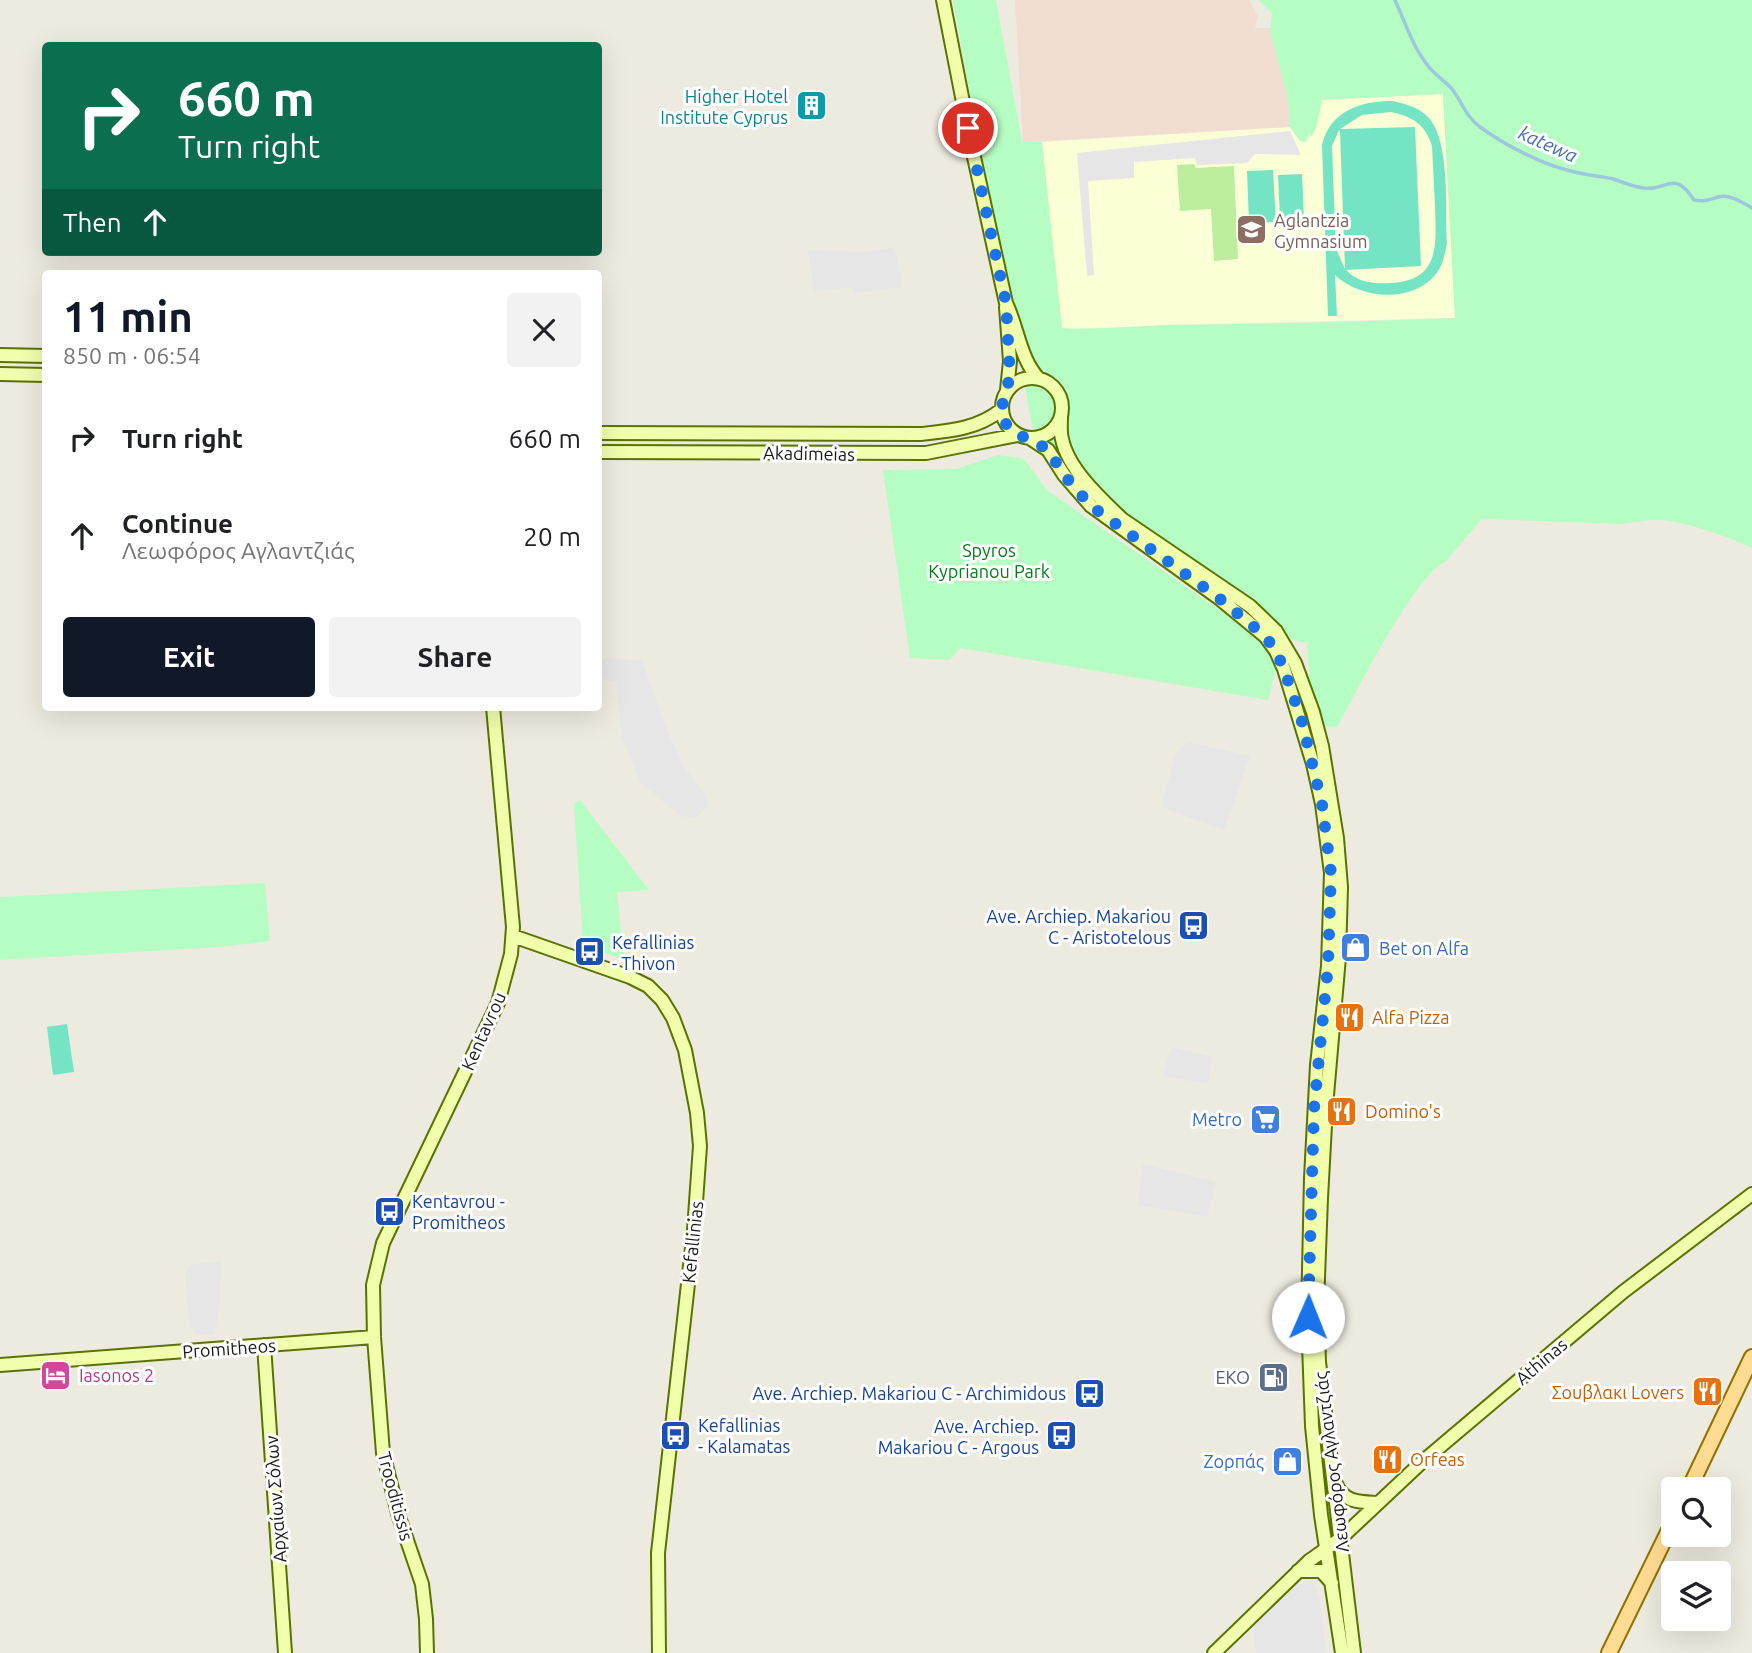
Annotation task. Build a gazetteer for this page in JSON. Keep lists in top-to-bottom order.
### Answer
{
  "streets": {
    "main road": [
      "Akadimeias",
      "Kentavrou",
      "Kefallinias",
      "Promitheos",
      "Athinas",
      "Λεωφόρος Αγλαντζιάς",
      "Trooditissis",
      "Αρχαίων Σόλων"
    ]
  },
  "crossings": [
    ["Akadimeias", "Λεωφόρος Αγλαντζιάς"],
    ["Kentavrou", "Kefallinias"],
    ["Kentavrou", "Promitheos"],
    ["Kentavrou", "Trooditissis"],
    ["Promitheos", "Trooditissis"],
    ["Promitheos", "Αρχαίων Σόλων"],
    ["Athinas", "Λεωφόρος Αγλαντζιάς"]
  ],
  "water": ["katewa"],
  "parks": ["Spyros Kyprianou Park"],
  "places": {
    "building": ["Higher Hotel Institute Cyprus"],
    "school or university": ["Aglantzia Gymnasium"],
    "bus stop": [
      "Ave. Archiep. Makariou C - Aristotelous",
      "Kefallinias - Thivon",
      "Kentavrou - Promitheos",
      "Ave. Archiep. Makariou C - Archimidous",
      "Kefallinias - Kalamatas",
      "Ave. Archiep. Makariou C - Argous"
    ],
    "shop": ["Bet on Alfa", "Ζορπάς"],
    "restaurant": [
      "Alfa Pizza",
      "Domino's",
      "Σουβλακι Lovers",
      "Orfeas"
    ],
    "supermarket": ["Metro"],
    "hotel": ["Iasonos 2"],
    "fuel station": ["EKO"]
  },
  "page": {
    "turn": ["660 m", "Turn right"],
    "then": "Then",
    "heading": ["11 min", "850 m · 06:54"],
    "list": [
      {
        "name": "Turn right",
        "value": "660 m"
      },
      {
        "name": "Continue",
        "note": "Λεωφόρος Αγλαντζιάς",
        "value": "20 m"
      }
    ],
    "buttons": ["Exit", "Share"]
  }
}
